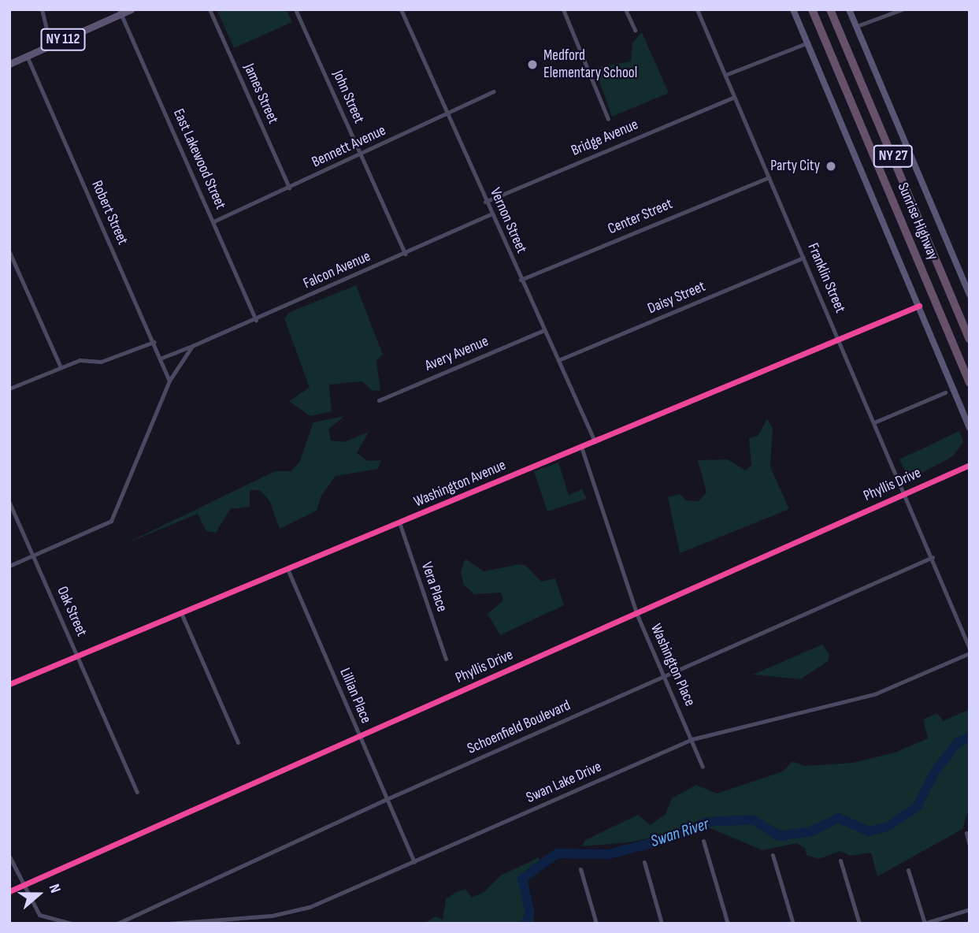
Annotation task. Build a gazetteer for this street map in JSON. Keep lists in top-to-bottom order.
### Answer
{
  "streets": {
    "highway": ["NY 27", "Sunrise Highway"],
    "main road": ["NY 112"],
    "street": [
      "James Street",
      "John Street",
      "Bridge Avenue",
      "Bennett Avenue",
      "East Lakewood Street",
      "Robert Street",
      "Center Street",
      "Vernon Street",
      "Falcon Avenue",
      "Franklin Street",
      "Daisy Street",
      "Avery Avenue",
      "Washington Avenue",
      "Phyllis Drive",
      "Vera Place",
      "Oak Street",
      "Washington Place",
      "Lillian Place",
      "Schoenfield Boulevard",
      "Swan Lake Drive"
    ]
  },
  "crossings": [
    ["NY 112", "East Lakewood Street"],
    ["NY 112", "Robert Street"],
    ["James Street", "Bennett Avenue"],
    ["John Street", "Bennett Avenue"],
    ["John Street", "Falcon Avenue"],
    ["Bridge Avenue", "Vernon Street"],
    ["Bridge Avenue", "Franklin Street"],
    ["Bennett Avenue", "East Lakewood Street"],
    ["Bennett Avenue", "Vernon Street"],
    ["East Lakewood Street", "Falcon Avenue"],
    ["Robert Street", "Falcon Avenue"],
    ["Center Street", "Vernon Street"],
    ["Center Street", "Franklin Street"],
    ["Vernon Street", "Falcon Avenue"],
    ["Vernon Street", "Daisy Street"],
    ["Vernon Street", "Avery Avenue"],
    ["Vernon Street", "Washington Avenue"],
    ["Franklin Street", "Daisy Street"],
    ["Franklin Street", "Washington Avenue"],
    ["Franklin Street", "Phyllis Drive"],
    ["Franklin Street", "Schoenfield Boulevard"],
    ["Washington Avenue", "Vera Place"],
    ["Washington Avenue", "Oak Street"],
    ["Washington Avenue", "Washington Place"],
    ["Washington Avenue", "Lillian Place"],
    ["Phyllis Drive", "Washington Place"],
    ["Phyllis Drive", "Lillian Place"],
    ["Washington Place", "Schoenfield Boulevard"],
    ["Washington Place", "Swan Lake Drive"],
    ["Lillian Place", "Schoenfield Boulevard"],
    ["Lillian Place", "Swan Lake Drive"]
  ],
  "water": ["Swan River"],
  "places": ["Medford Elementary School", "Party City"],
  "north": "right"
}
